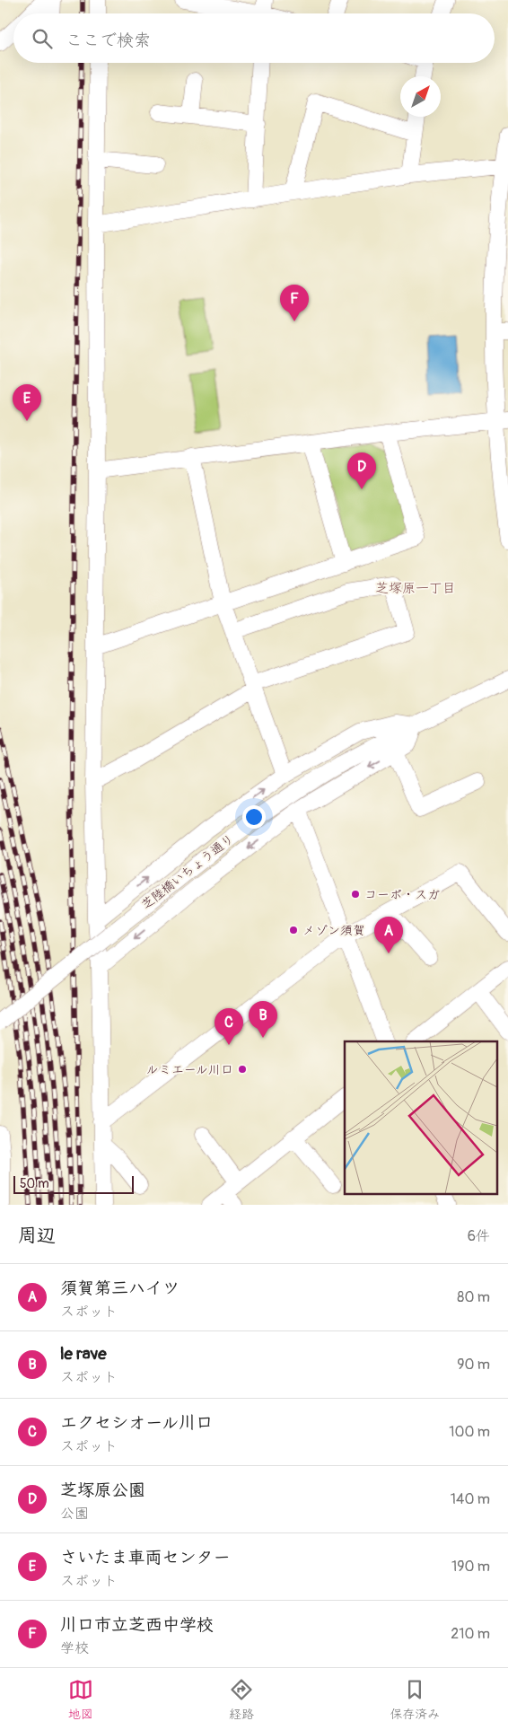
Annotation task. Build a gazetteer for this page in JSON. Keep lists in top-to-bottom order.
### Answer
{
  "streets": {
    "street": ["芝陸橋いちょう通り"]
  },
  "districts": ["芝塚原一丁目"],
  "places": ["コーポ・スガ", "メゾン須賀", "ルミエール川口"],
  "scale_bar": "50 m",
  "north": "top right",
  "page": {
    "search": "ここで検索",
    "pins": [
      "F",
      "E",
      "D",
      "A",
      "B",
      "C"
    ],
    "scale": "50 m",
    "heading": ["周辺", "6件"],
    "list": [
      {
        "mark": "A",
        "name": "須賀第三ハイツ",
        "note": "スポット",
        "value": "80 m"
      },
      {
        "mark": "B",
        "name": "le rave",
        "note": "スポット",
        "value": "90 m"
      },
      {
        "mark": "C",
        "name": "エクセシオール川口",
        "note": "スポット",
        "value": "100 m"
      },
      {
        "mark": "D",
        "name": "芝塚原公園",
        "note": "公園",
        "value": "140 m"
      },
      {
        "mark": "E",
        "name": "さいたま車両センター",
        "note": "スポット",
        "value": "190 m"
      },
      {
        "mark": "F",
        "name": "川口市立芝西中学校",
        "note": "学校",
        "value": "210 m"
      }
    ],
    "nav": ["地図", "経路", "保存済み"]
  }
}
